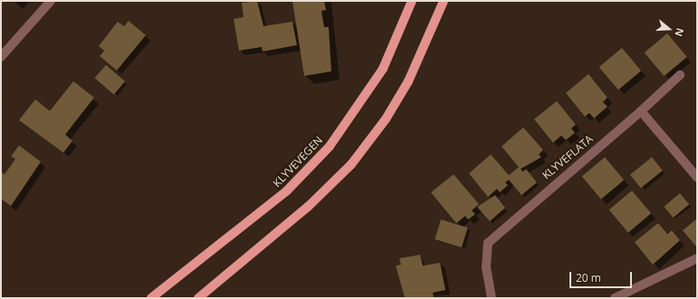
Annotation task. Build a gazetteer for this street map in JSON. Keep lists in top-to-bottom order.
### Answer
{
  "streets": {
    "main road": ["KLYVEVEGEN"],
    "street": ["KLYVEFLATA"]
  },
  "scale_bar": "20 m",
  "north": "right"
}
